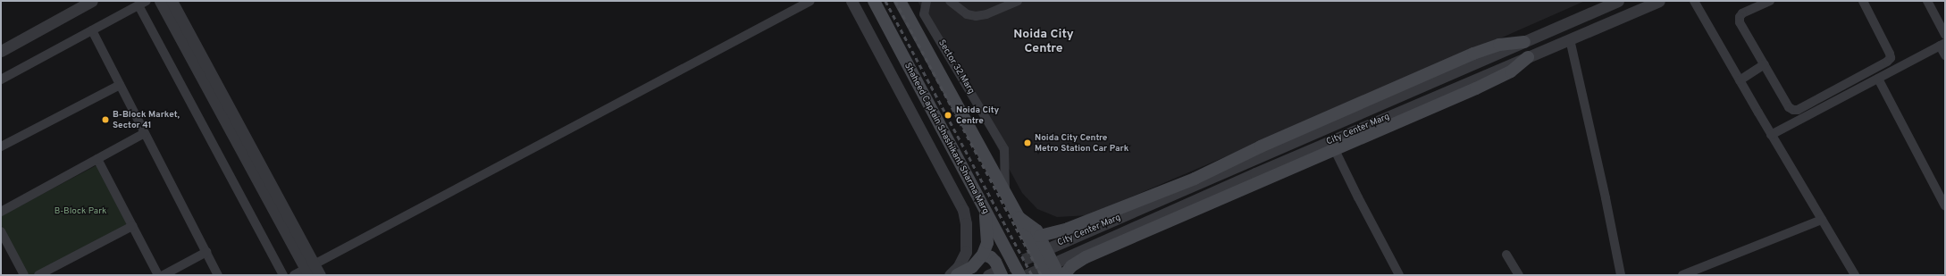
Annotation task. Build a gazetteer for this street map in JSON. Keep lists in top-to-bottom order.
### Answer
{
  "streets": {
    "main road": ["Shaheed Captain Shashikant Sharma Marg"],
    "street": ["Sector 32 Marg", "City Center Marg"]
  },
  "districts": ["Noida City Centre"],
  "parks": ["B-Block Park"],
  "places": ["Noida City Centre", "B-Block Market, Sector 41", "Noida City Centre Metro Station Car Park"]
}
